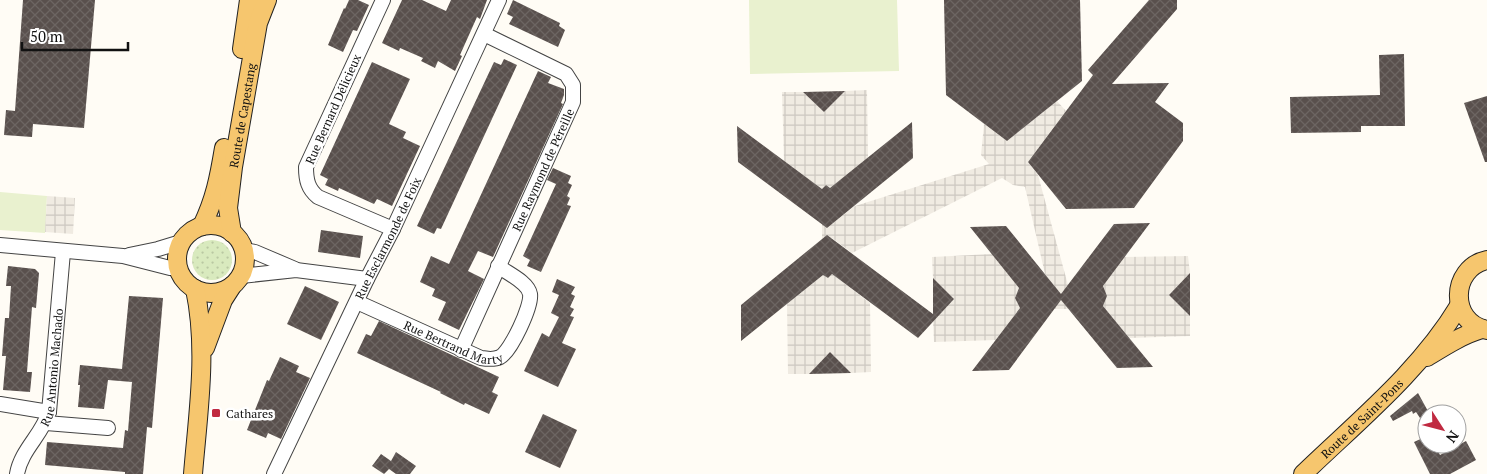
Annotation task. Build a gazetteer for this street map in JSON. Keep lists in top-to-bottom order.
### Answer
{
  "streets": {
    "main road": ["Route de Capestang", "Route de Saint-Pons"],
    "street": [
      "Rue Bernard Délicieux",
      "Rue Raymond de Péreille",
      "Rue Esclarmonde de Foix",
      "Rue Bertrand Marty",
      "Rue Antonio Machado"
    ]
  },
  "crossings": [
    ["Rue Bernard Délicieux", "Rue Esclarmonde de Foix"],
    ["Rue Raymond de Péreille", "Rue Esclarmonde de Foix"],
    ["Rue Raymond de Péreille", "Rue Bertrand Marty"],
    ["Rue Esclarmonde de Foix", "Rue Bertrand Marty"]
  ],
  "places": {
    "transit": ["Cathares"]
  },
  "scale_bar": "50 m",
  "north": "bottom right"
}
